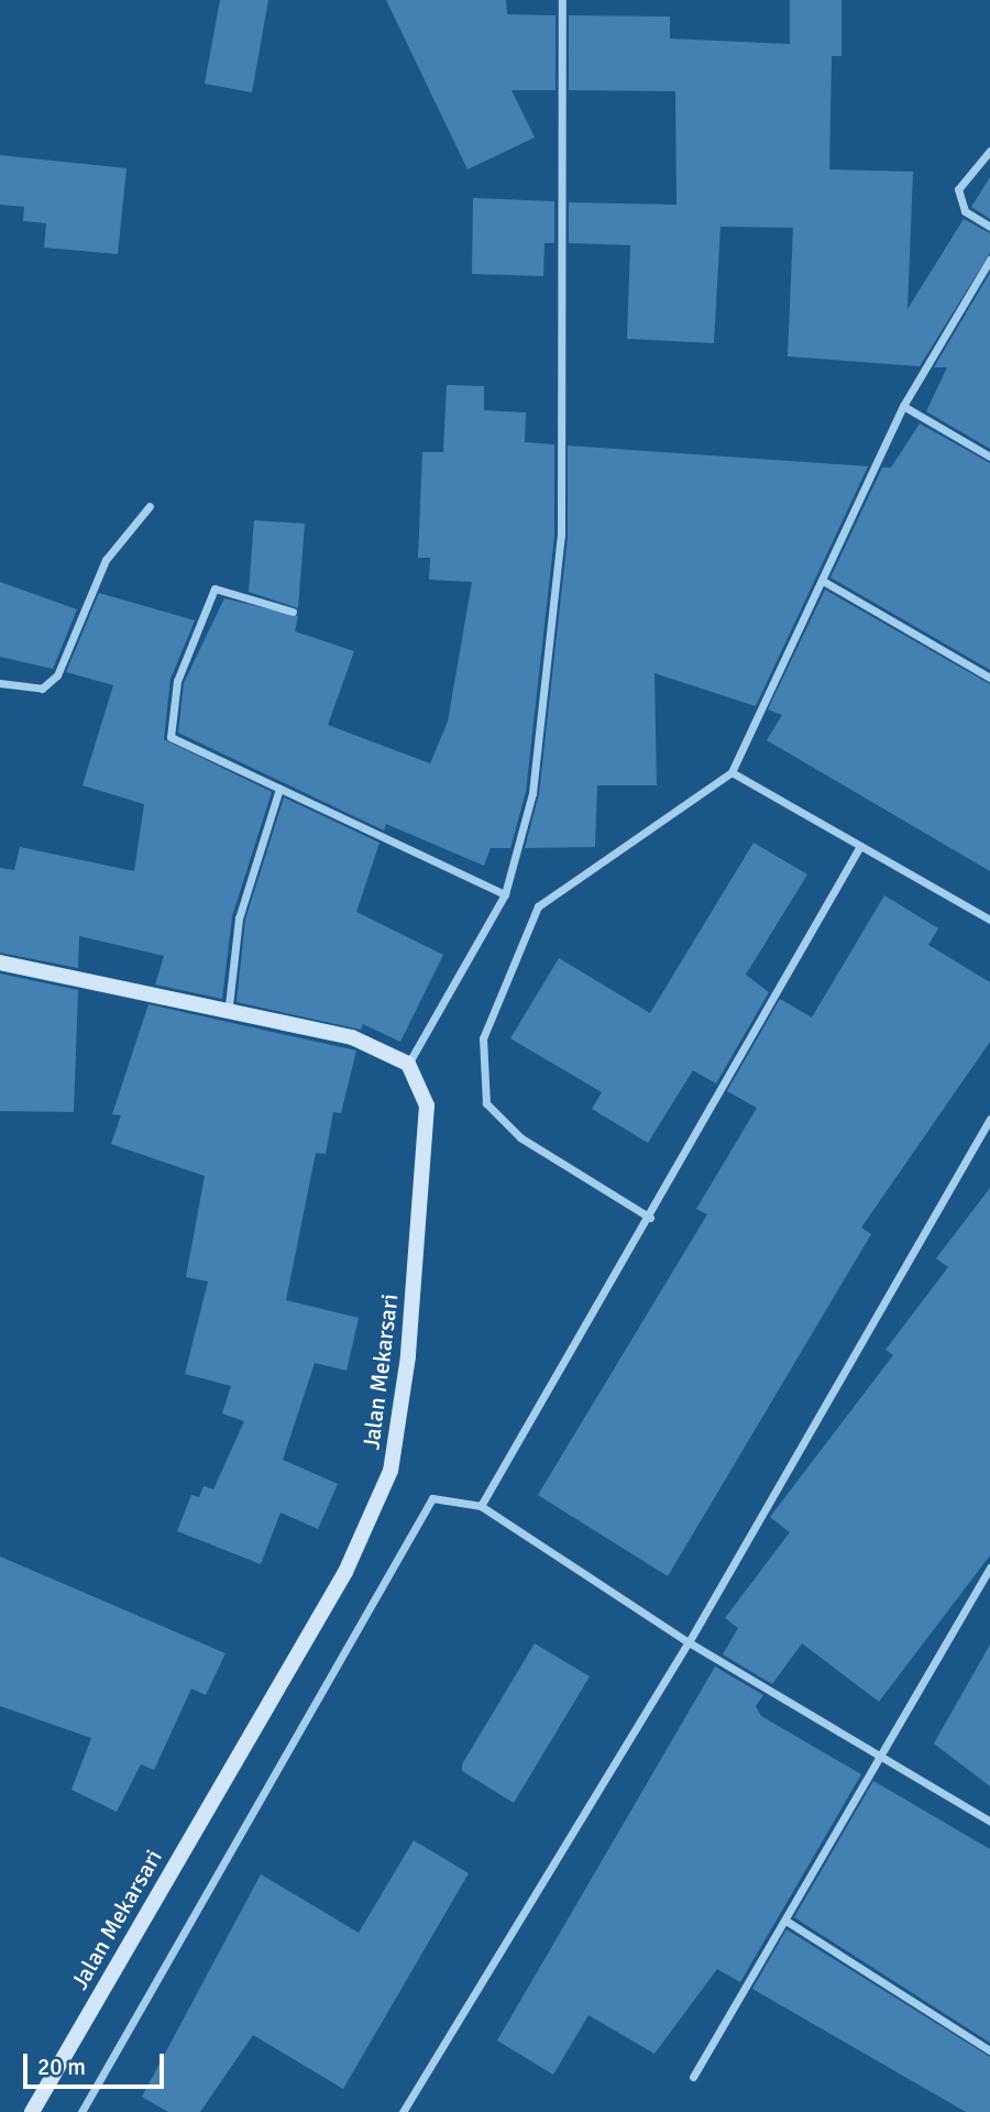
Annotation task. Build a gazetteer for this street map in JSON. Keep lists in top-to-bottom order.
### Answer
{
  "streets": {
    "street": ["Jalan Mekarsari"]
  },
  "scale_bar": "20 m"
}
